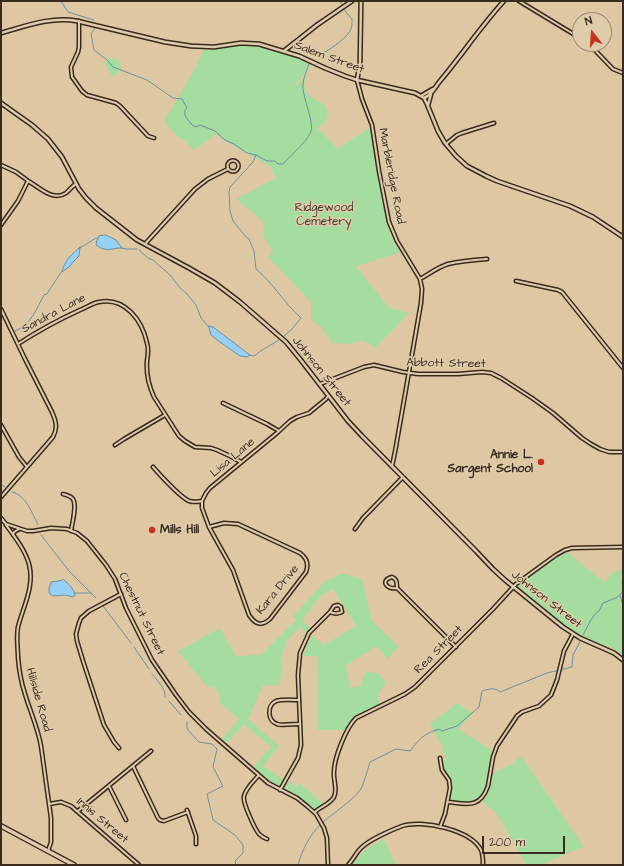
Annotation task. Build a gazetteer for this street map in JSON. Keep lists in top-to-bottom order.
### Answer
{
  "streets": {
    "street": [
      "Salem Street",
      "Marbleridge Road",
      "Sandra Lane",
      "Abbott Street",
      "Johnson Street",
      "Lisa Lane",
      "Kara Drive",
      "Chestnut Street",
      "Rea Street",
      "Hillside Road",
      "Innis Street"
    ]
  },
  "crossings": [
    ["Salem Street", "Marbleridge Road"],
    ["Marbleridge Road", "Abbott Street"],
    ["Marbleridge Road", "Johnson Street"],
    ["Sandra Lane", "Lisa Lane"],
    ["Abbott Street", "Johnson Street"],
    ["Johnson Street", "Lisa Lane"],
    ["Johnson Street", "Rea Street"],
    ["Lisa Lane", "Kara Drive"],
    ["Chestnut Street", "Rea Street"],
    ["Chestnut Street", "Hillside Road"],
    ["Hillside Road", "Innis Street"]
  ],
  "parks": ["Ridgewood Cemetery"],
  "places": ["Annie L. Sargent School", "Mills Hill"],
  "scale_bar": "200 m",
  "north": "top"
}
